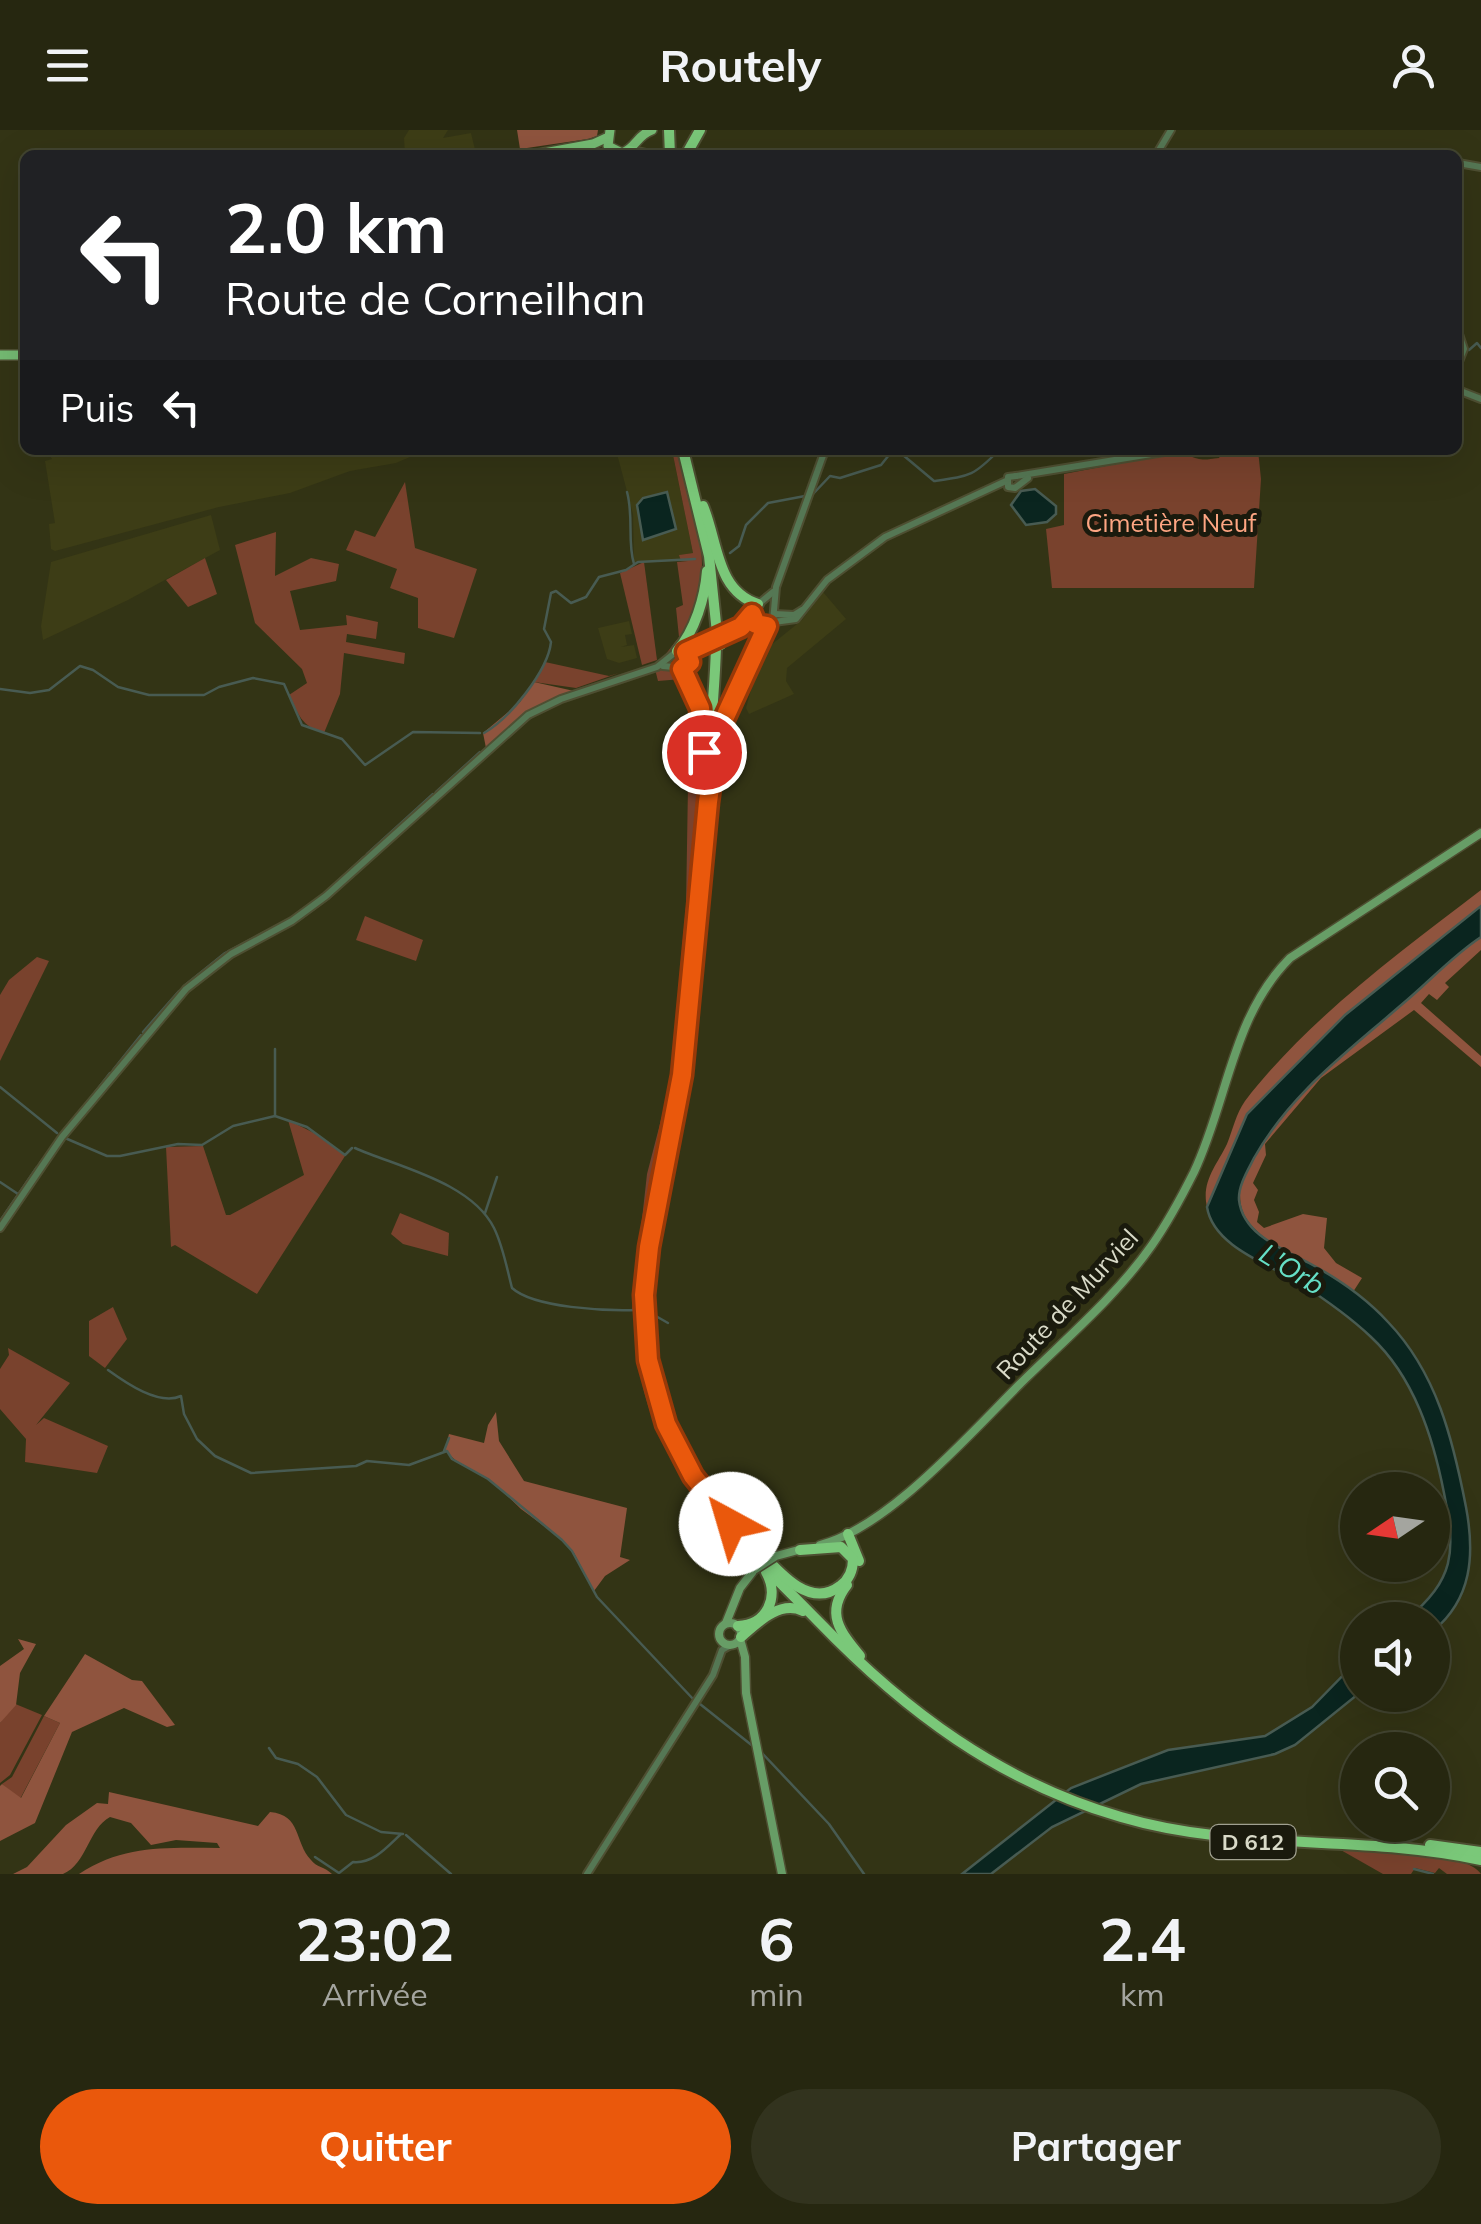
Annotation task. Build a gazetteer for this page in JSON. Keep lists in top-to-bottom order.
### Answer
{
  "streets": {
    "highway": ["D 612"],
    "main road": ["Route de Murviel"]
  },
  "water": ["L'Orb"],
  "parks": ["Cimetière Neuf"],
  "north": "left",
  "page": {
    "header": "Routely",
    "turn": ["2.0 km", "Route de Corneilhan"],
    "then": "Puis",
    "eta": [
      "23:02",
      "Arrivée",
      "6",
      "min",
      "2.4",
      "km"
    ],
    "buttons": ["Quitter", "Partager"]
  }
}
